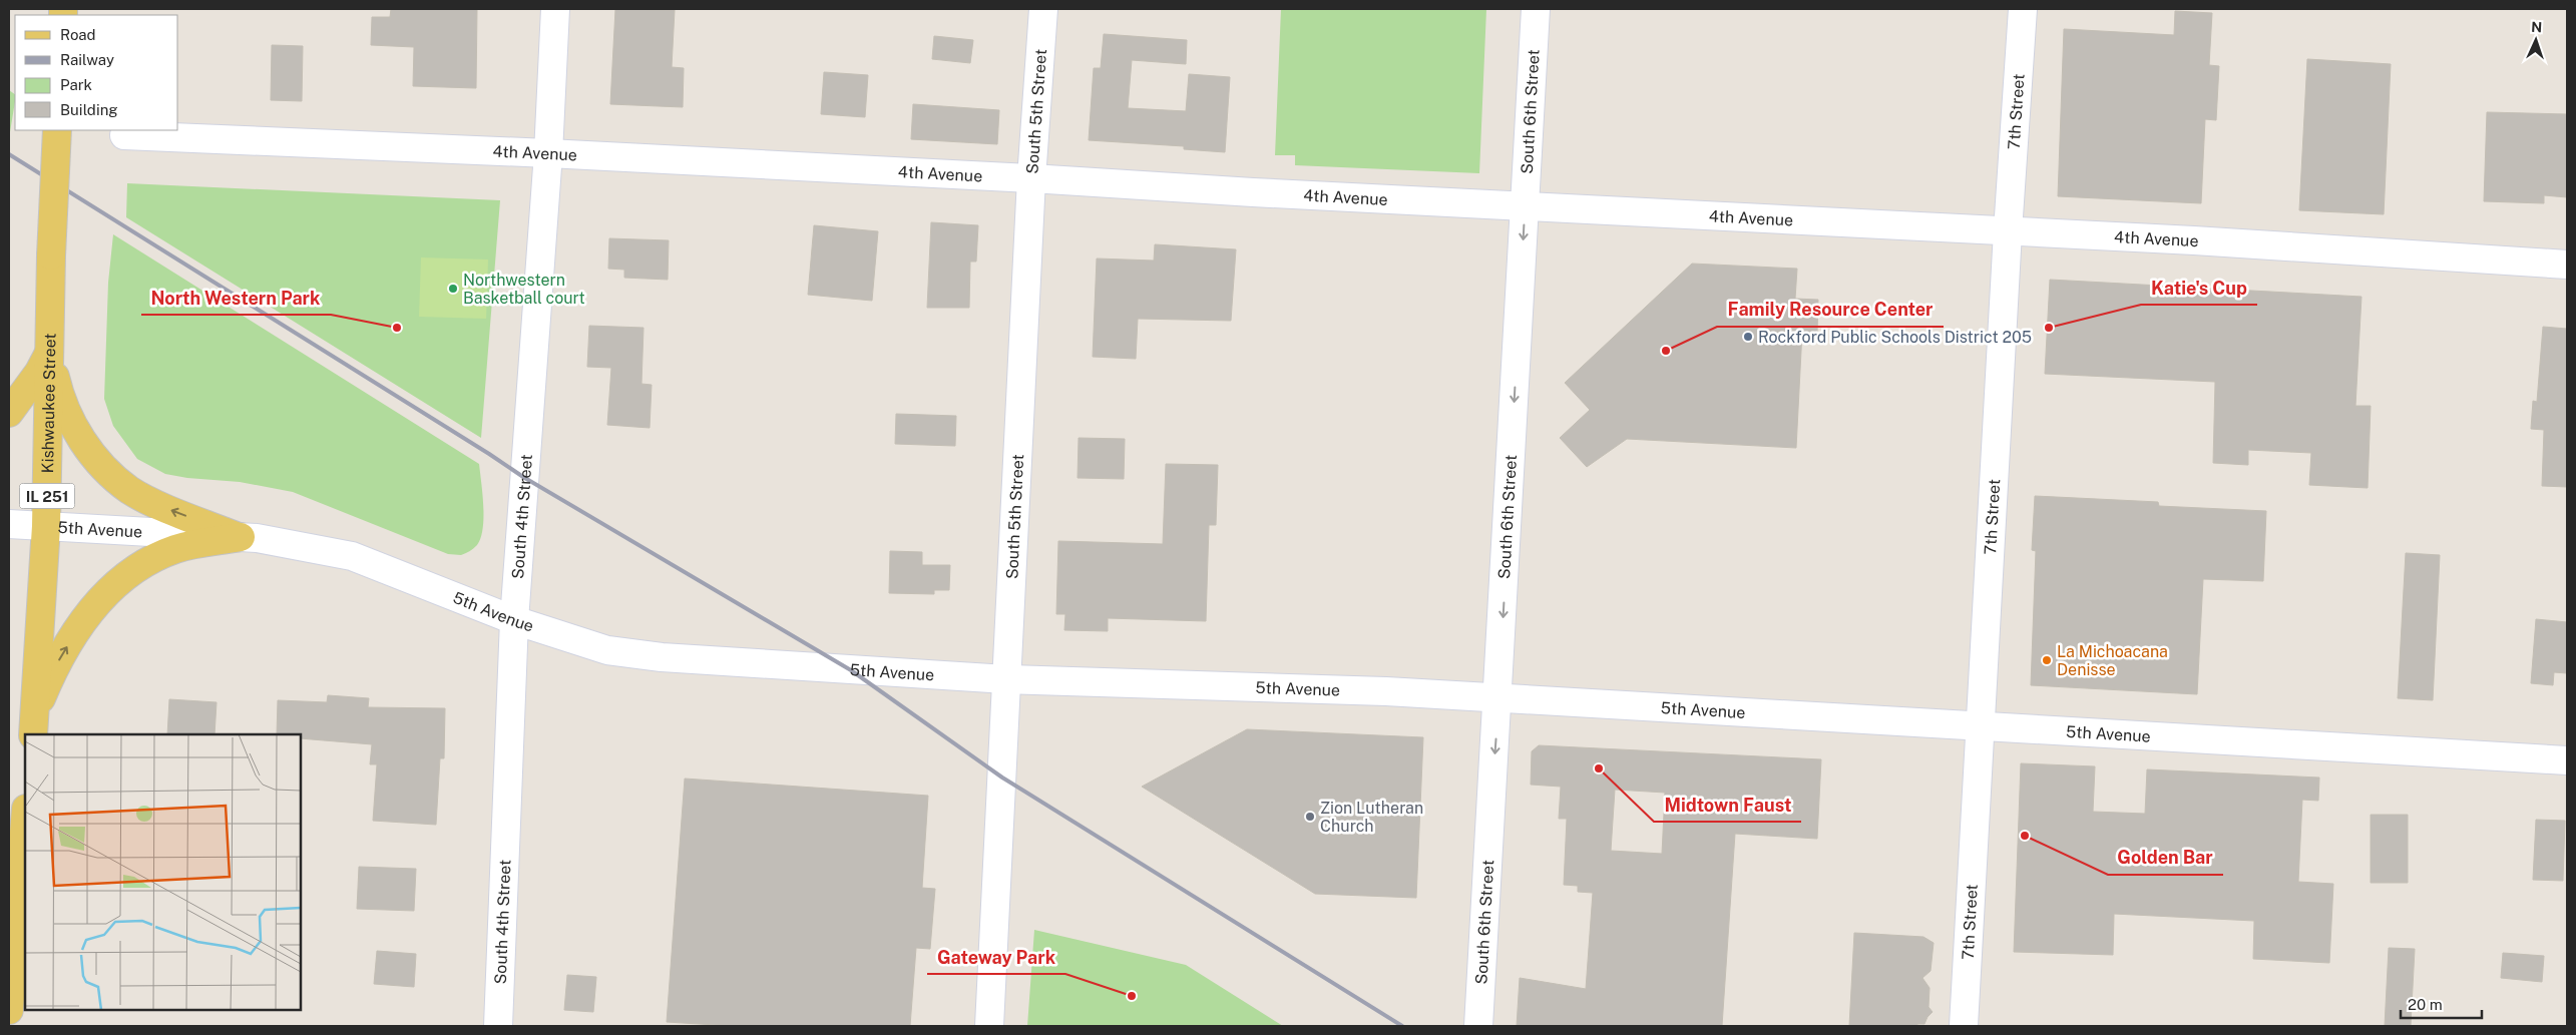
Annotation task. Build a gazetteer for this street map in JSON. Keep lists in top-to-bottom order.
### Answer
{
  "streets": {
    "main road": ["Kishwaukee Street", "IL 251"],
    "street": [
      "South 5th Street",
      "South 6th Street",
      "7th Street",
      "4th Avenue",
      "South 4th Street",
      "5th Avenue"
    ]
  },
  "crossings": [
    ["South 5th Street", "4th Avenue"],
    ["South 5th Street", "5th Avenue"],
    ["South 6th Street", "4th Avenue"],
    ["South 6th Street", "5th Avenue"],
    ["7th Street", "4th Avenue"],
    ["7th Street", "5th Avenue"],
    ["4th Avenue", "South 4th Street"],
    ["Kishwaukee Street", "5th Avenue"],
    ["South 4th Street", "5th Avenue"]
  ],
  "one_way": ["South 6th Street"],
  "places": [
    "Northwestern Basketball court",
    "North Western Park",
    "Katie's Cup",
    "Rockford Public Schools District 205",
    "Family Resource Center",
    "La Michoacana Denisse",
    "Midtown Faust",
    "Zion Lutheran Church",
    "Golden Bar",
    "Gateway Park"
  ],
  "legend": [
    "Road",
    "Railway",
    "Park",
    "Building"
  ],
  "scale_bar": "20 m",
  "north": "top"
}
